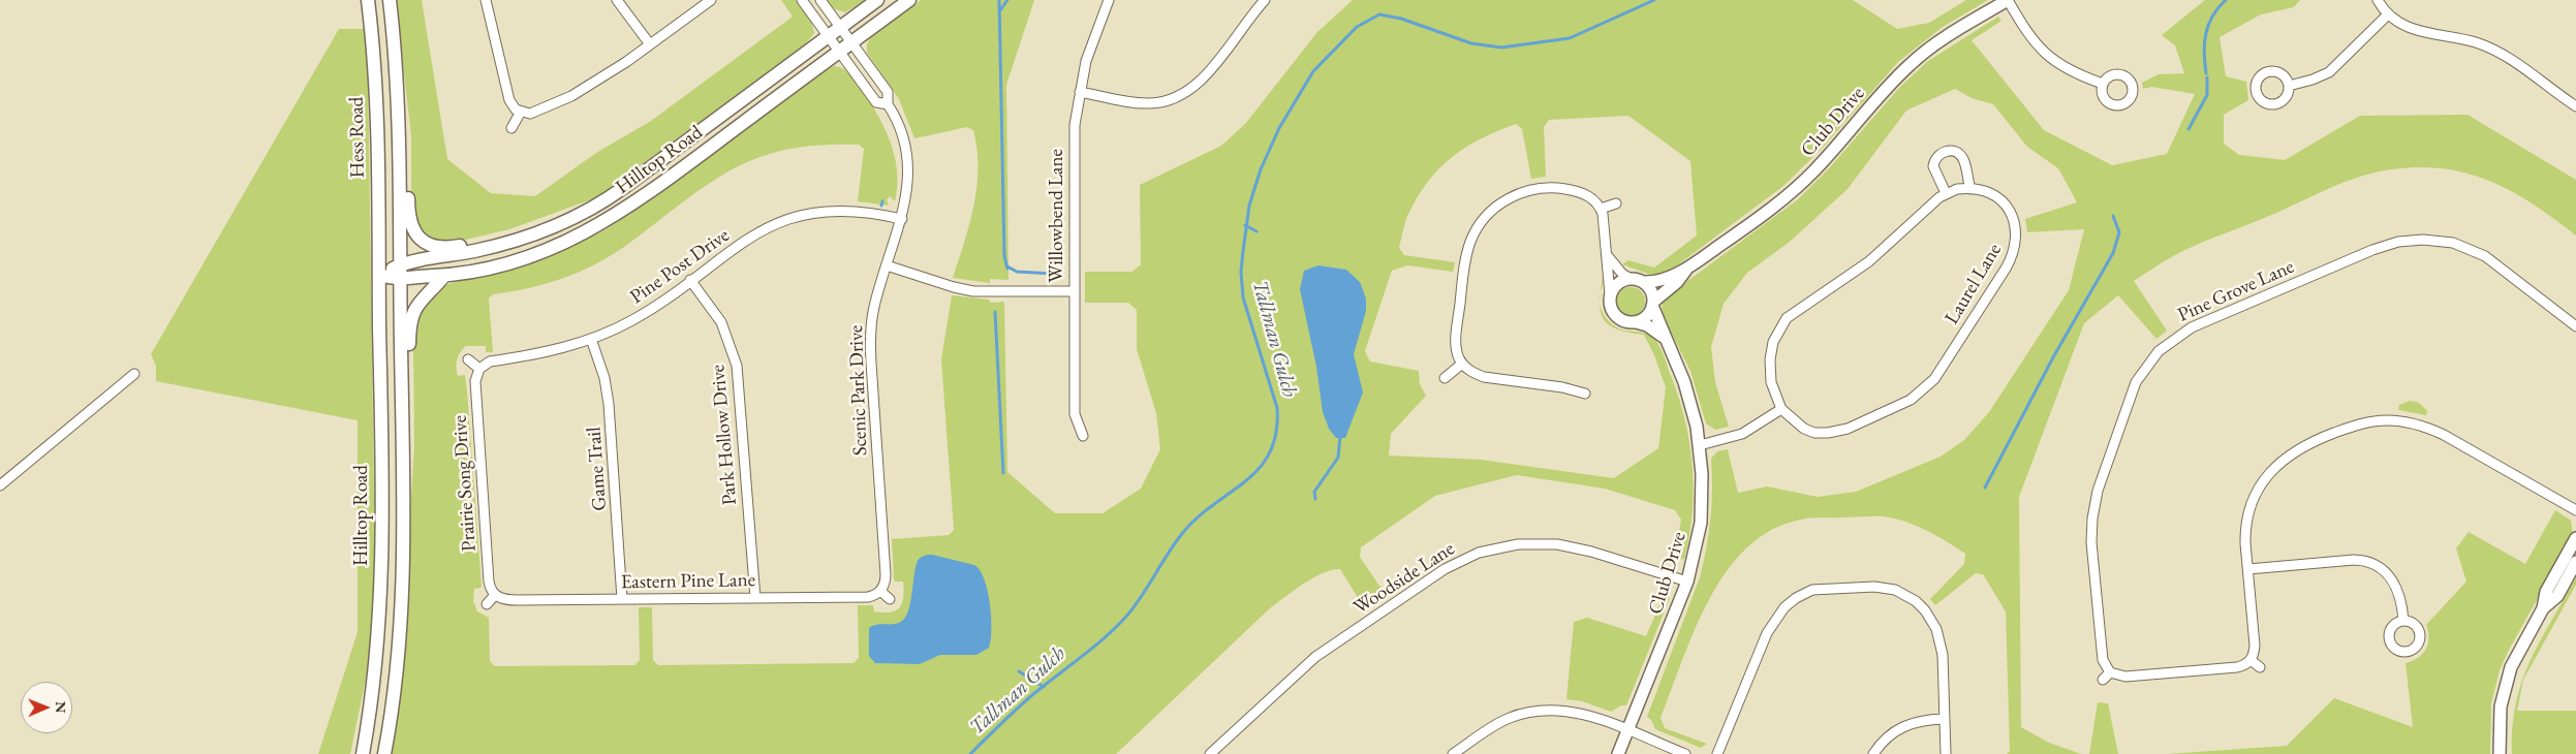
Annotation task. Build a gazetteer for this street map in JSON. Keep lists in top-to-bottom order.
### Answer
{
  "streets": {
    "main road": ["Hess Road", "Hilltop Road"],
    "street": [
      "Club Drive",
      "Willowbend Lane",
      "Pine Post Drive",
      "Laurel Lane",
      "Pine Grove Lane",
      "Scenic Park Drive",
      "Park Hollow Drive",
      "Game Trail",
      "Prairie Song Drive",
      "Woodside Lane",
      "Eastern Pine Lane"
    ]
  },
  "crossings": [
    ["Club Drive", "Woodside Lane"],
    ["Hess Road", "Hilltop Road"],
    ["Hilltop Road", "Scenic Park Drive"],
    ["Pine Post Drive", "Scenic Park Drive"],
    ["Pine Post Drive", "Park Hollow Drive"],
    ["Pine Post Drive", "Game Trail"],
    ["Pine Post Drive", "Prairie Song Drive"],
    ["Scenic Park Drive", "Eastern Pine Lane"],
    ["Park Hollow Drive", "Eastern Pine Lane"],
    ["Game Trail", "Eastern Pine Lane"],
    ["Prairie Song Drive", "Eastern Pine Lane"]
  ],
  "water": ["Tallman Gulch"],
  "north": "right"
}
